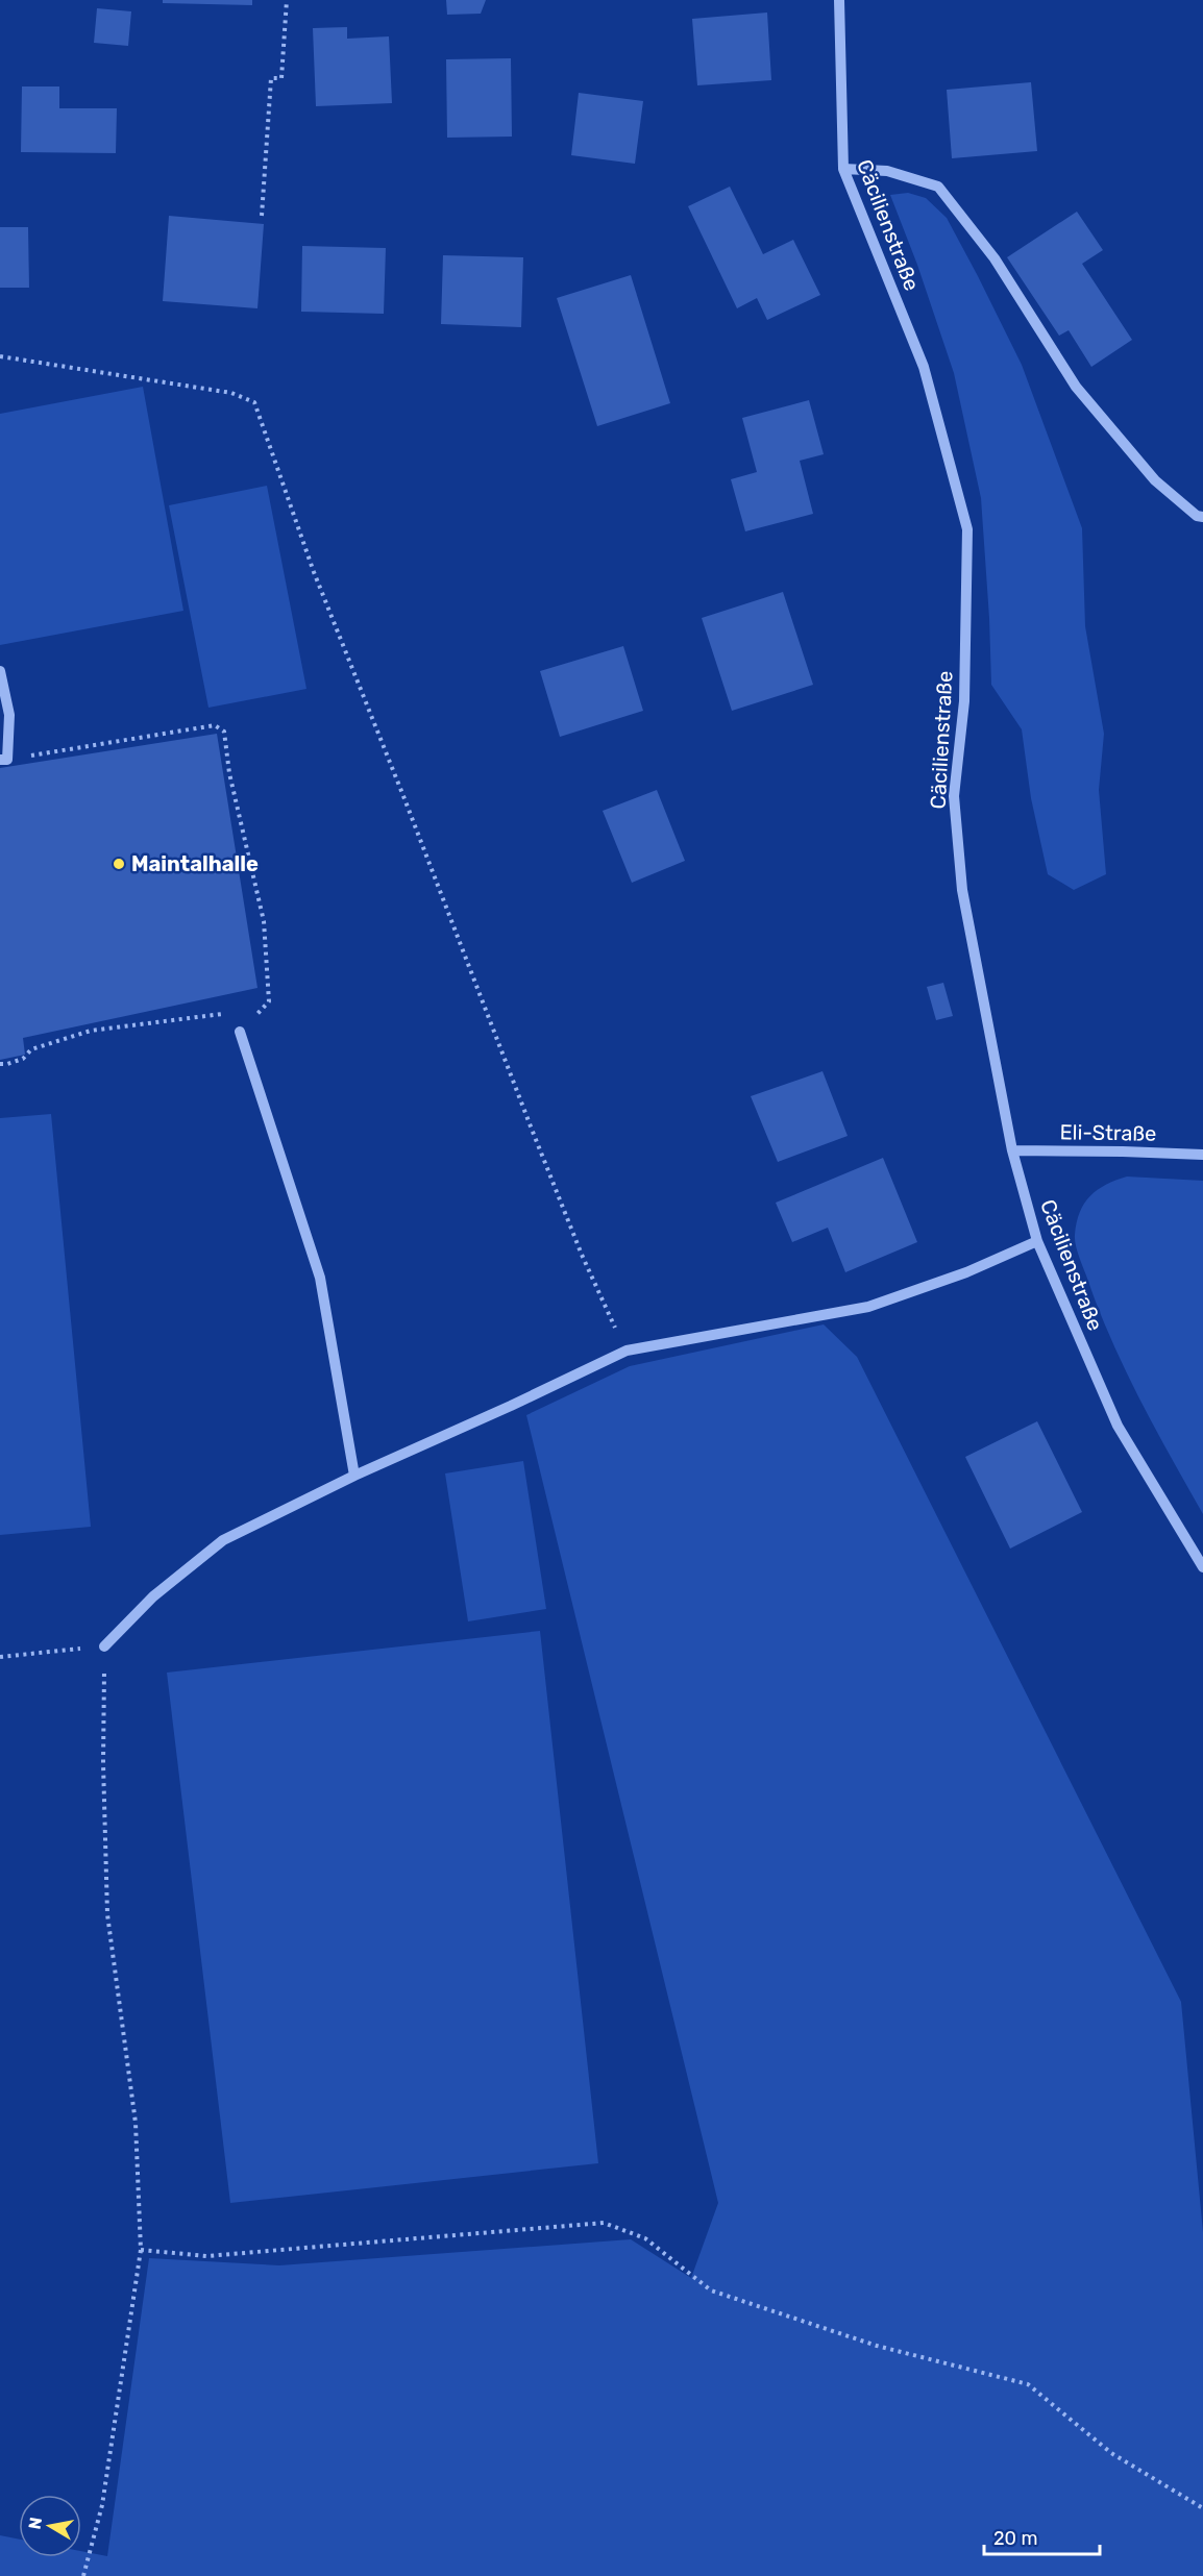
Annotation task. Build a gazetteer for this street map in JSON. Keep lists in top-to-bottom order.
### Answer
{
  "streets": {
    "street": ["Cäcilienstraße", "Eli-Straße"]
  },
  "crossings": [
    ["Cäcilienstraße", "Eli-Straße"]
  ],
  "places": ["Maintalhalle"],
  "scale_bar": "20 m",
  "north": "left"
}
